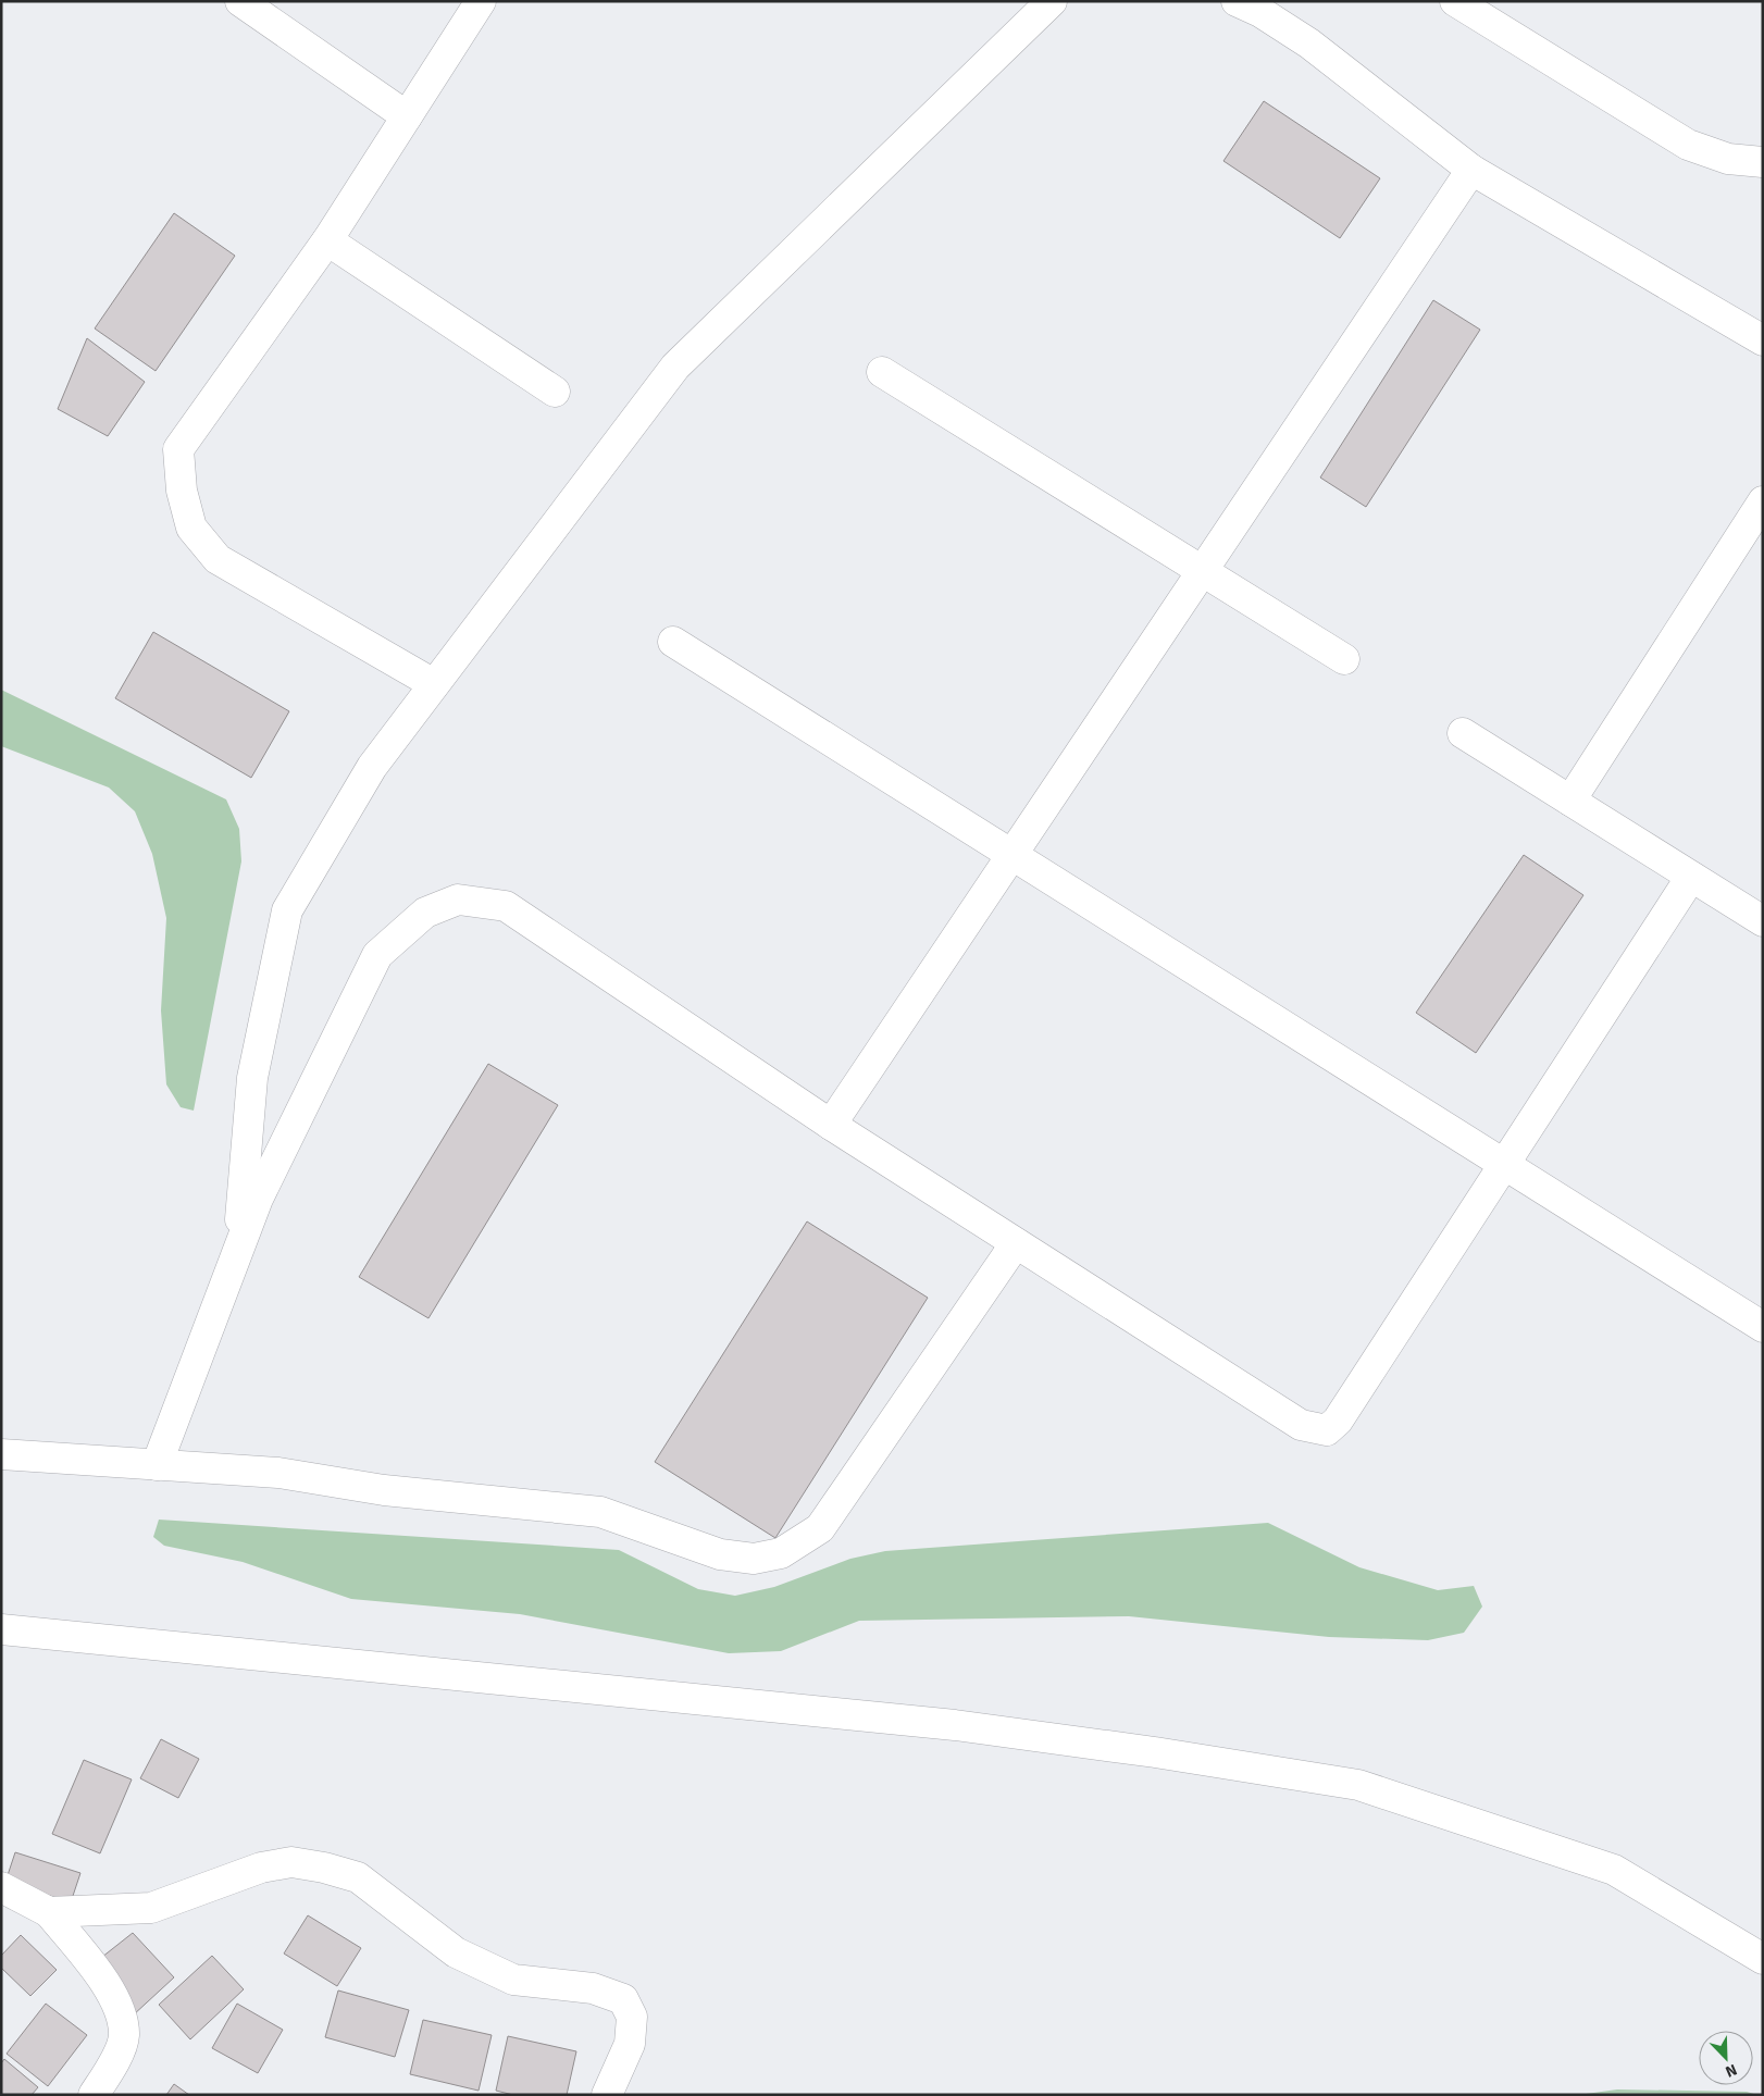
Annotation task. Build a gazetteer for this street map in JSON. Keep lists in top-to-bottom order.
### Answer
{
  "north": "bottom right"
}
